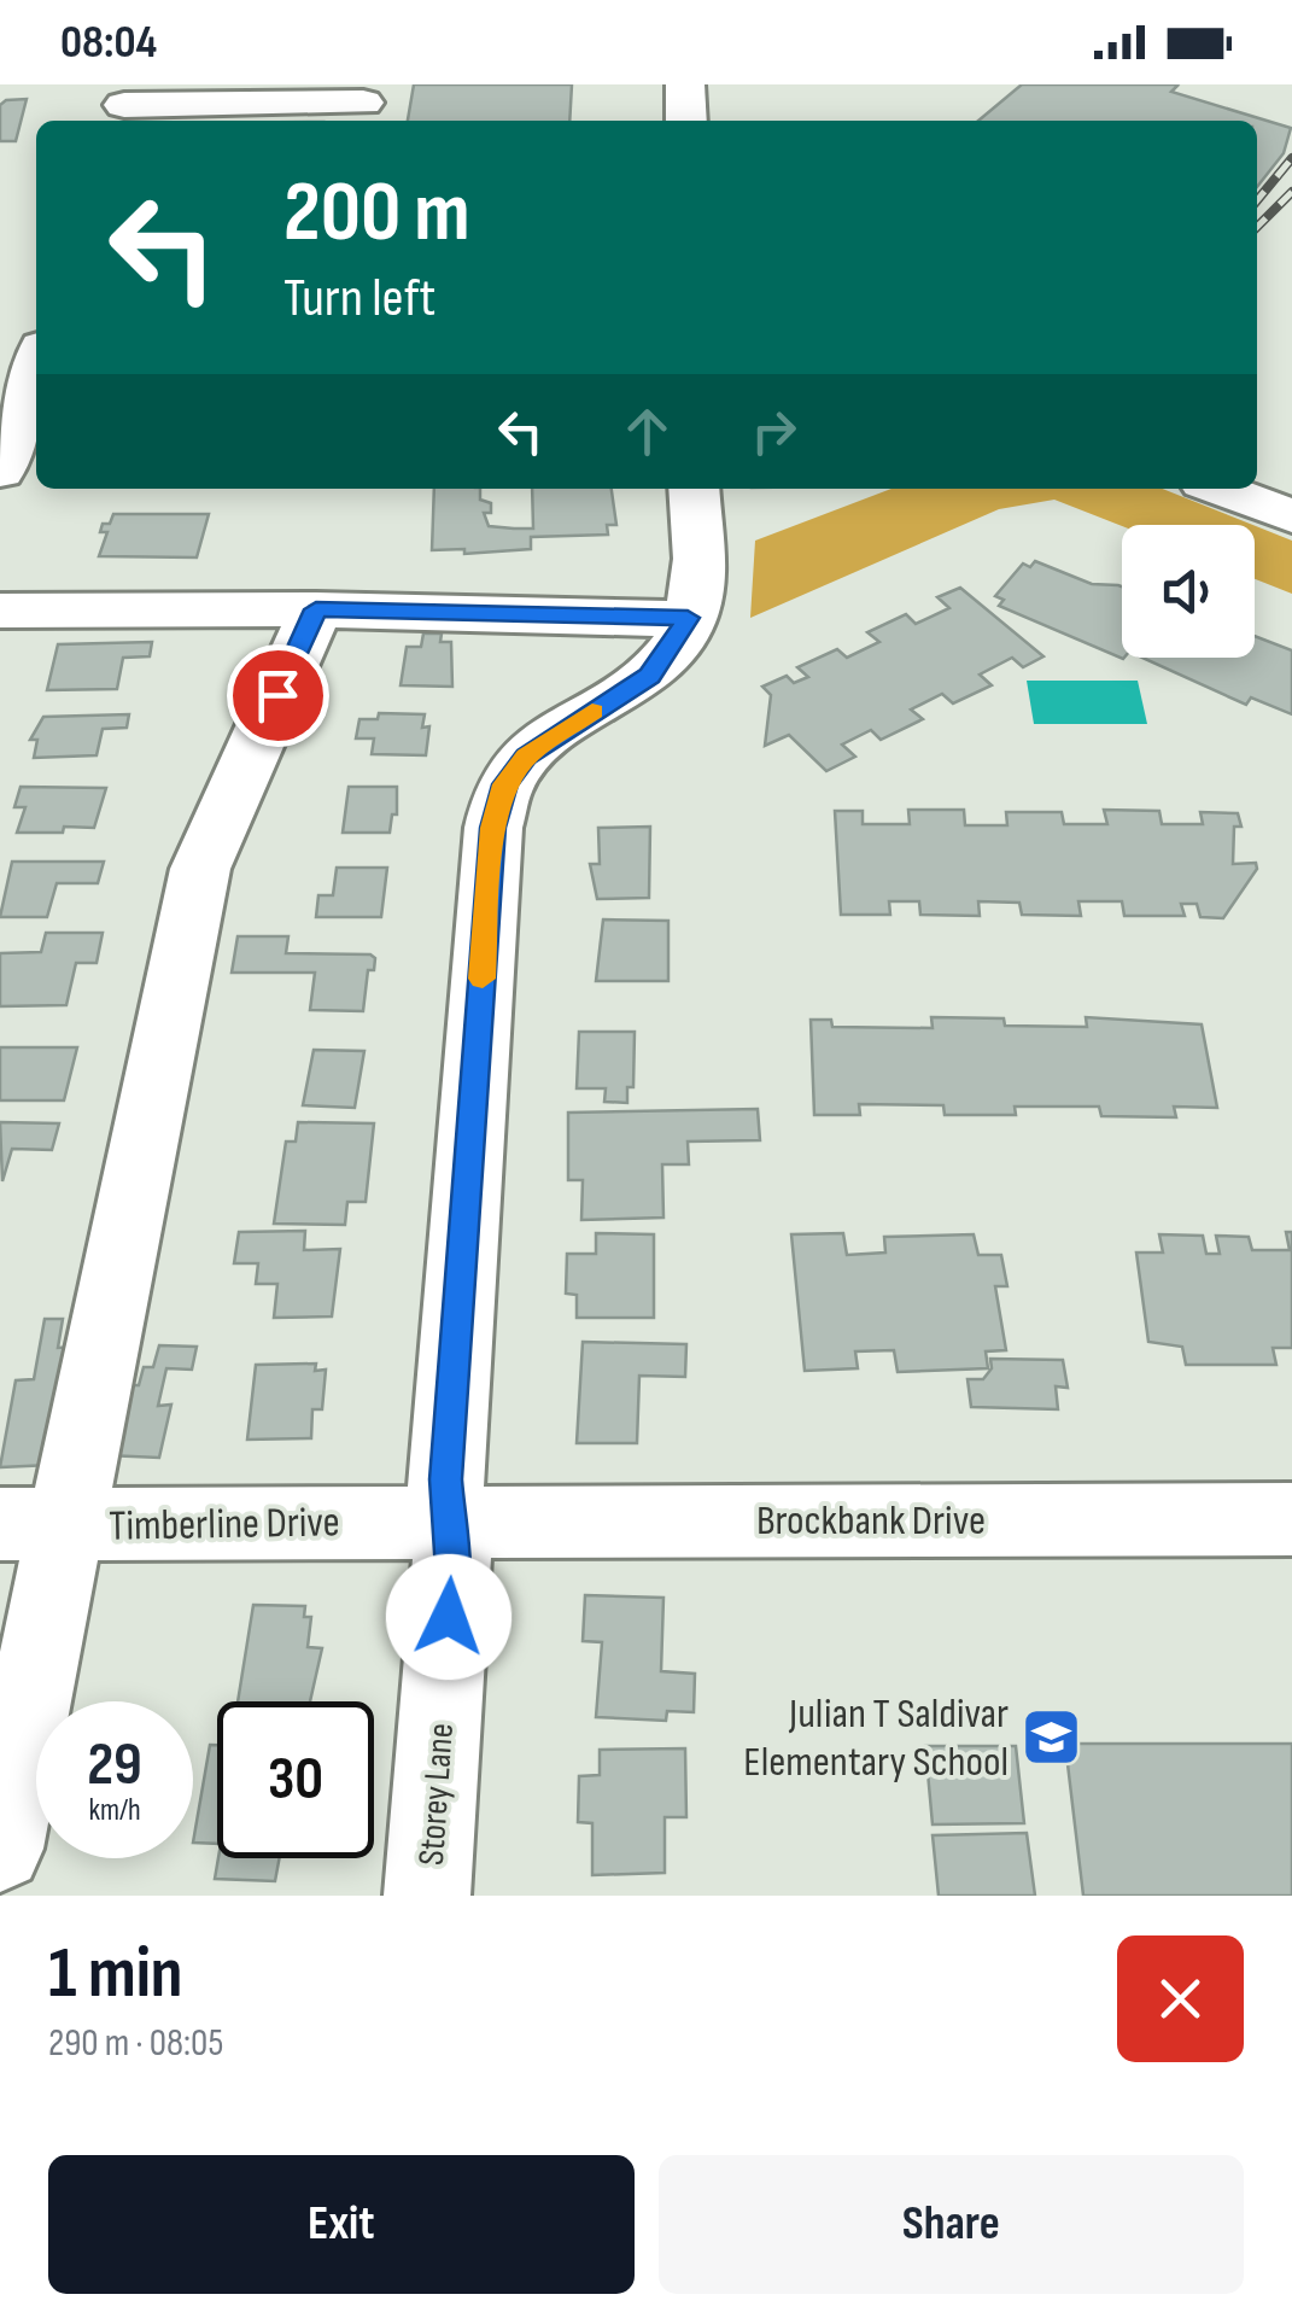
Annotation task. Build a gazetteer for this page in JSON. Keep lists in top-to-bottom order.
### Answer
{
  "streets": {
    "street": ["Brockbank Drive", "Timberline Drive", "Storey Lane"]
  },
  "crossings": [
    ["Brockbank Drive", "Timberline Drive"],
    ["Brockbank Drive", "Storey Lane"],
    ["Timberline Drive", "Storey Lane"]
  ],
  "places": {
    "school or university": ["Julian T Saldivar Elementary School"]
  },
  "page": {
    "status": "08:04",
    "turn": ["200 m", "Turn left"],
    "speed": "29 km/h",
    "limit": "30",
    "heading": ["1 min", "290 m · 08:05"],
    "buttons": ["Exit", "Share"]
  }
}
